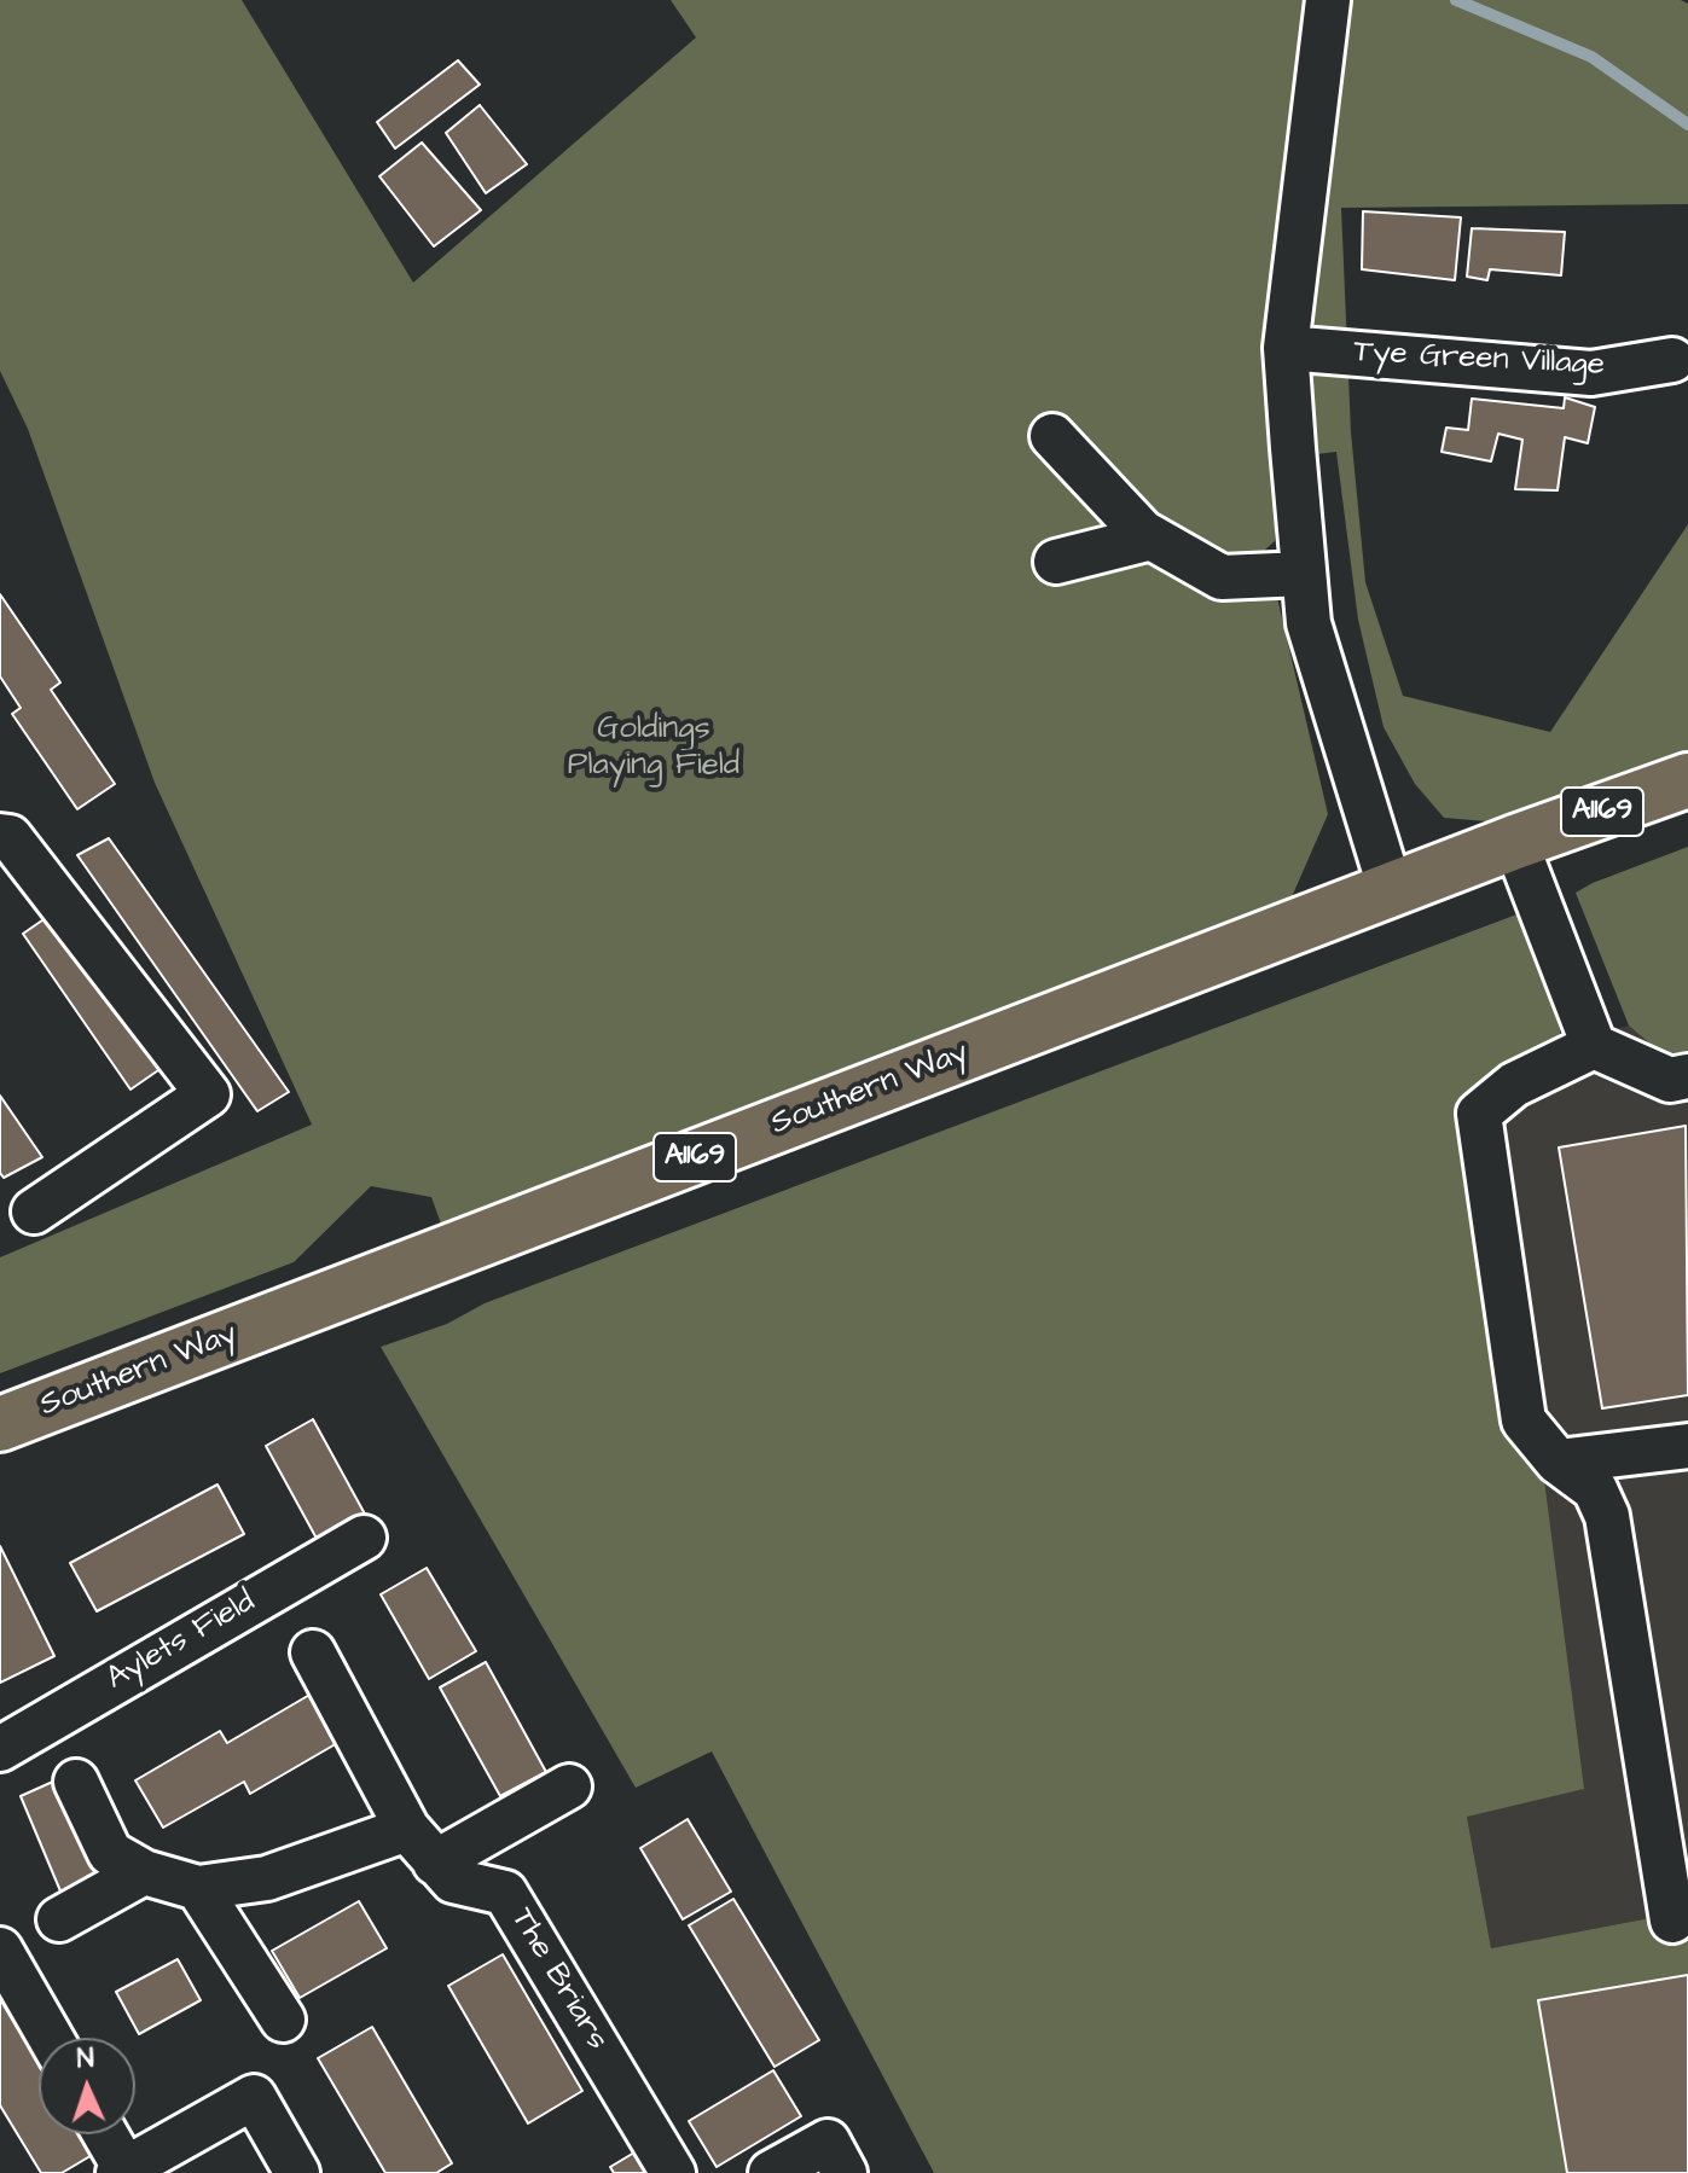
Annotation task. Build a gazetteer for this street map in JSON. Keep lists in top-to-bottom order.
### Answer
{
  "streets": {
    "main road": ["A1169", "Southern Way"],
    "street": ["Tye Green Village", "Aylets Field", "The Briars"]
  },
  "parks": ["Goldings Playing Field"],
  "north": "top"
}
